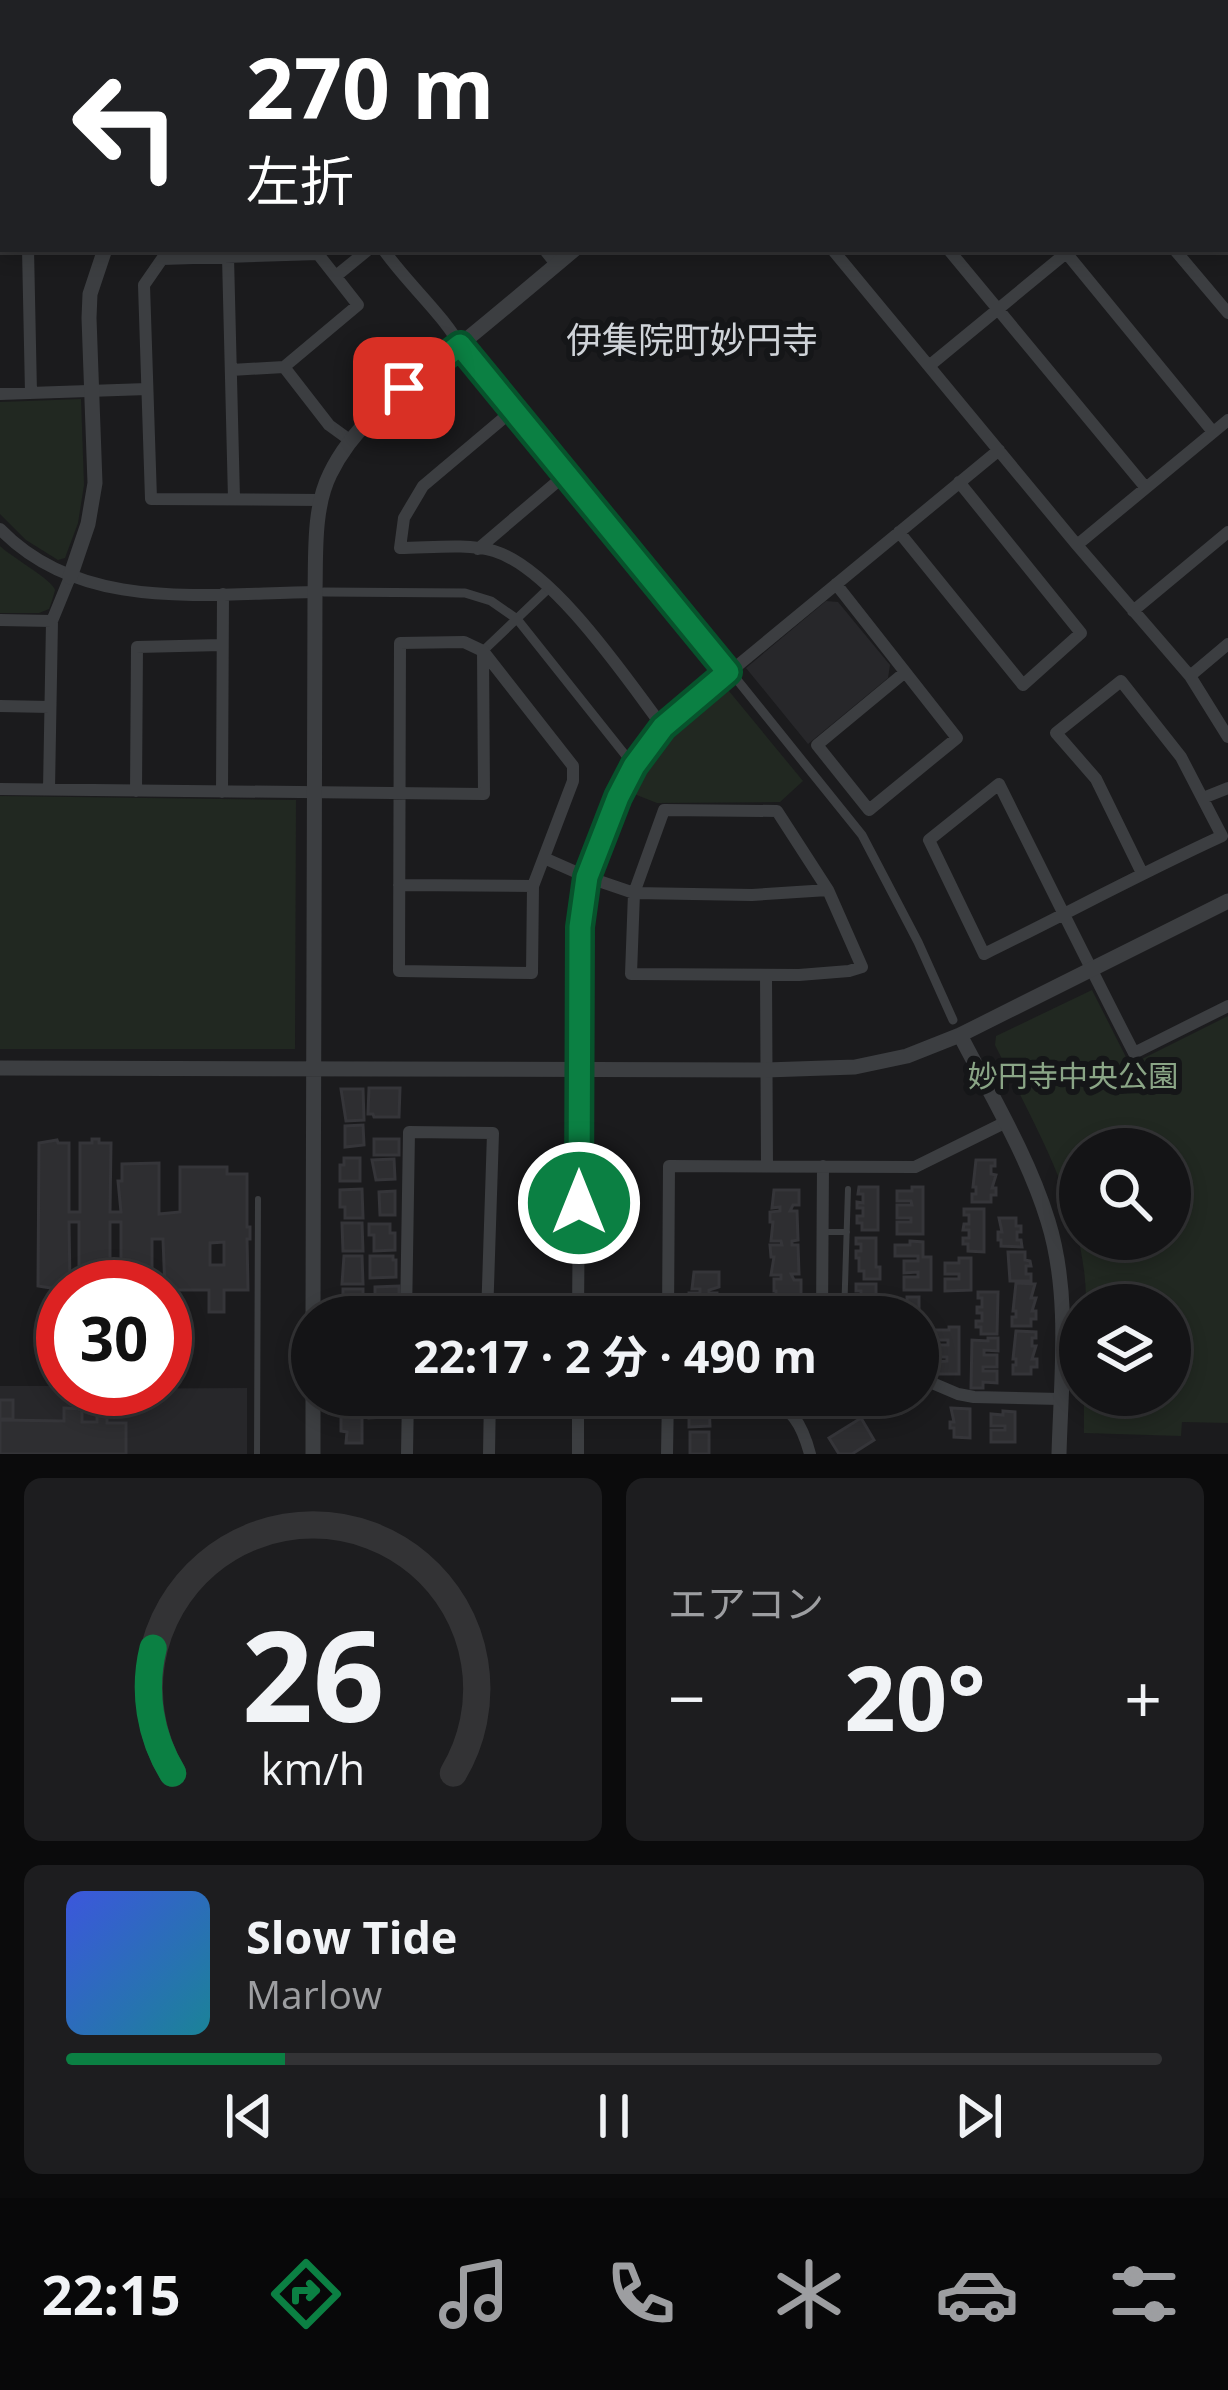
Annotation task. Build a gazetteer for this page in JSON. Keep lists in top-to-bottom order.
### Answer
{
  "districts": ["伊集院町妙円寺"],
  "parks": ["妙円寺中央公園"],
  "page": {
    "turn": ["270 m", "左折"],
    "limit": "30",
    "trip": "22:17 · 2 分 · 490 m",
    "tile": "エアコン",
    "heat": ["−", "20°", "+"],
    "song": ["Slow Tide", "Marlow"],
    "tabs": "22:15",
    "gauge": ["26", "km/h"]
  }
}
